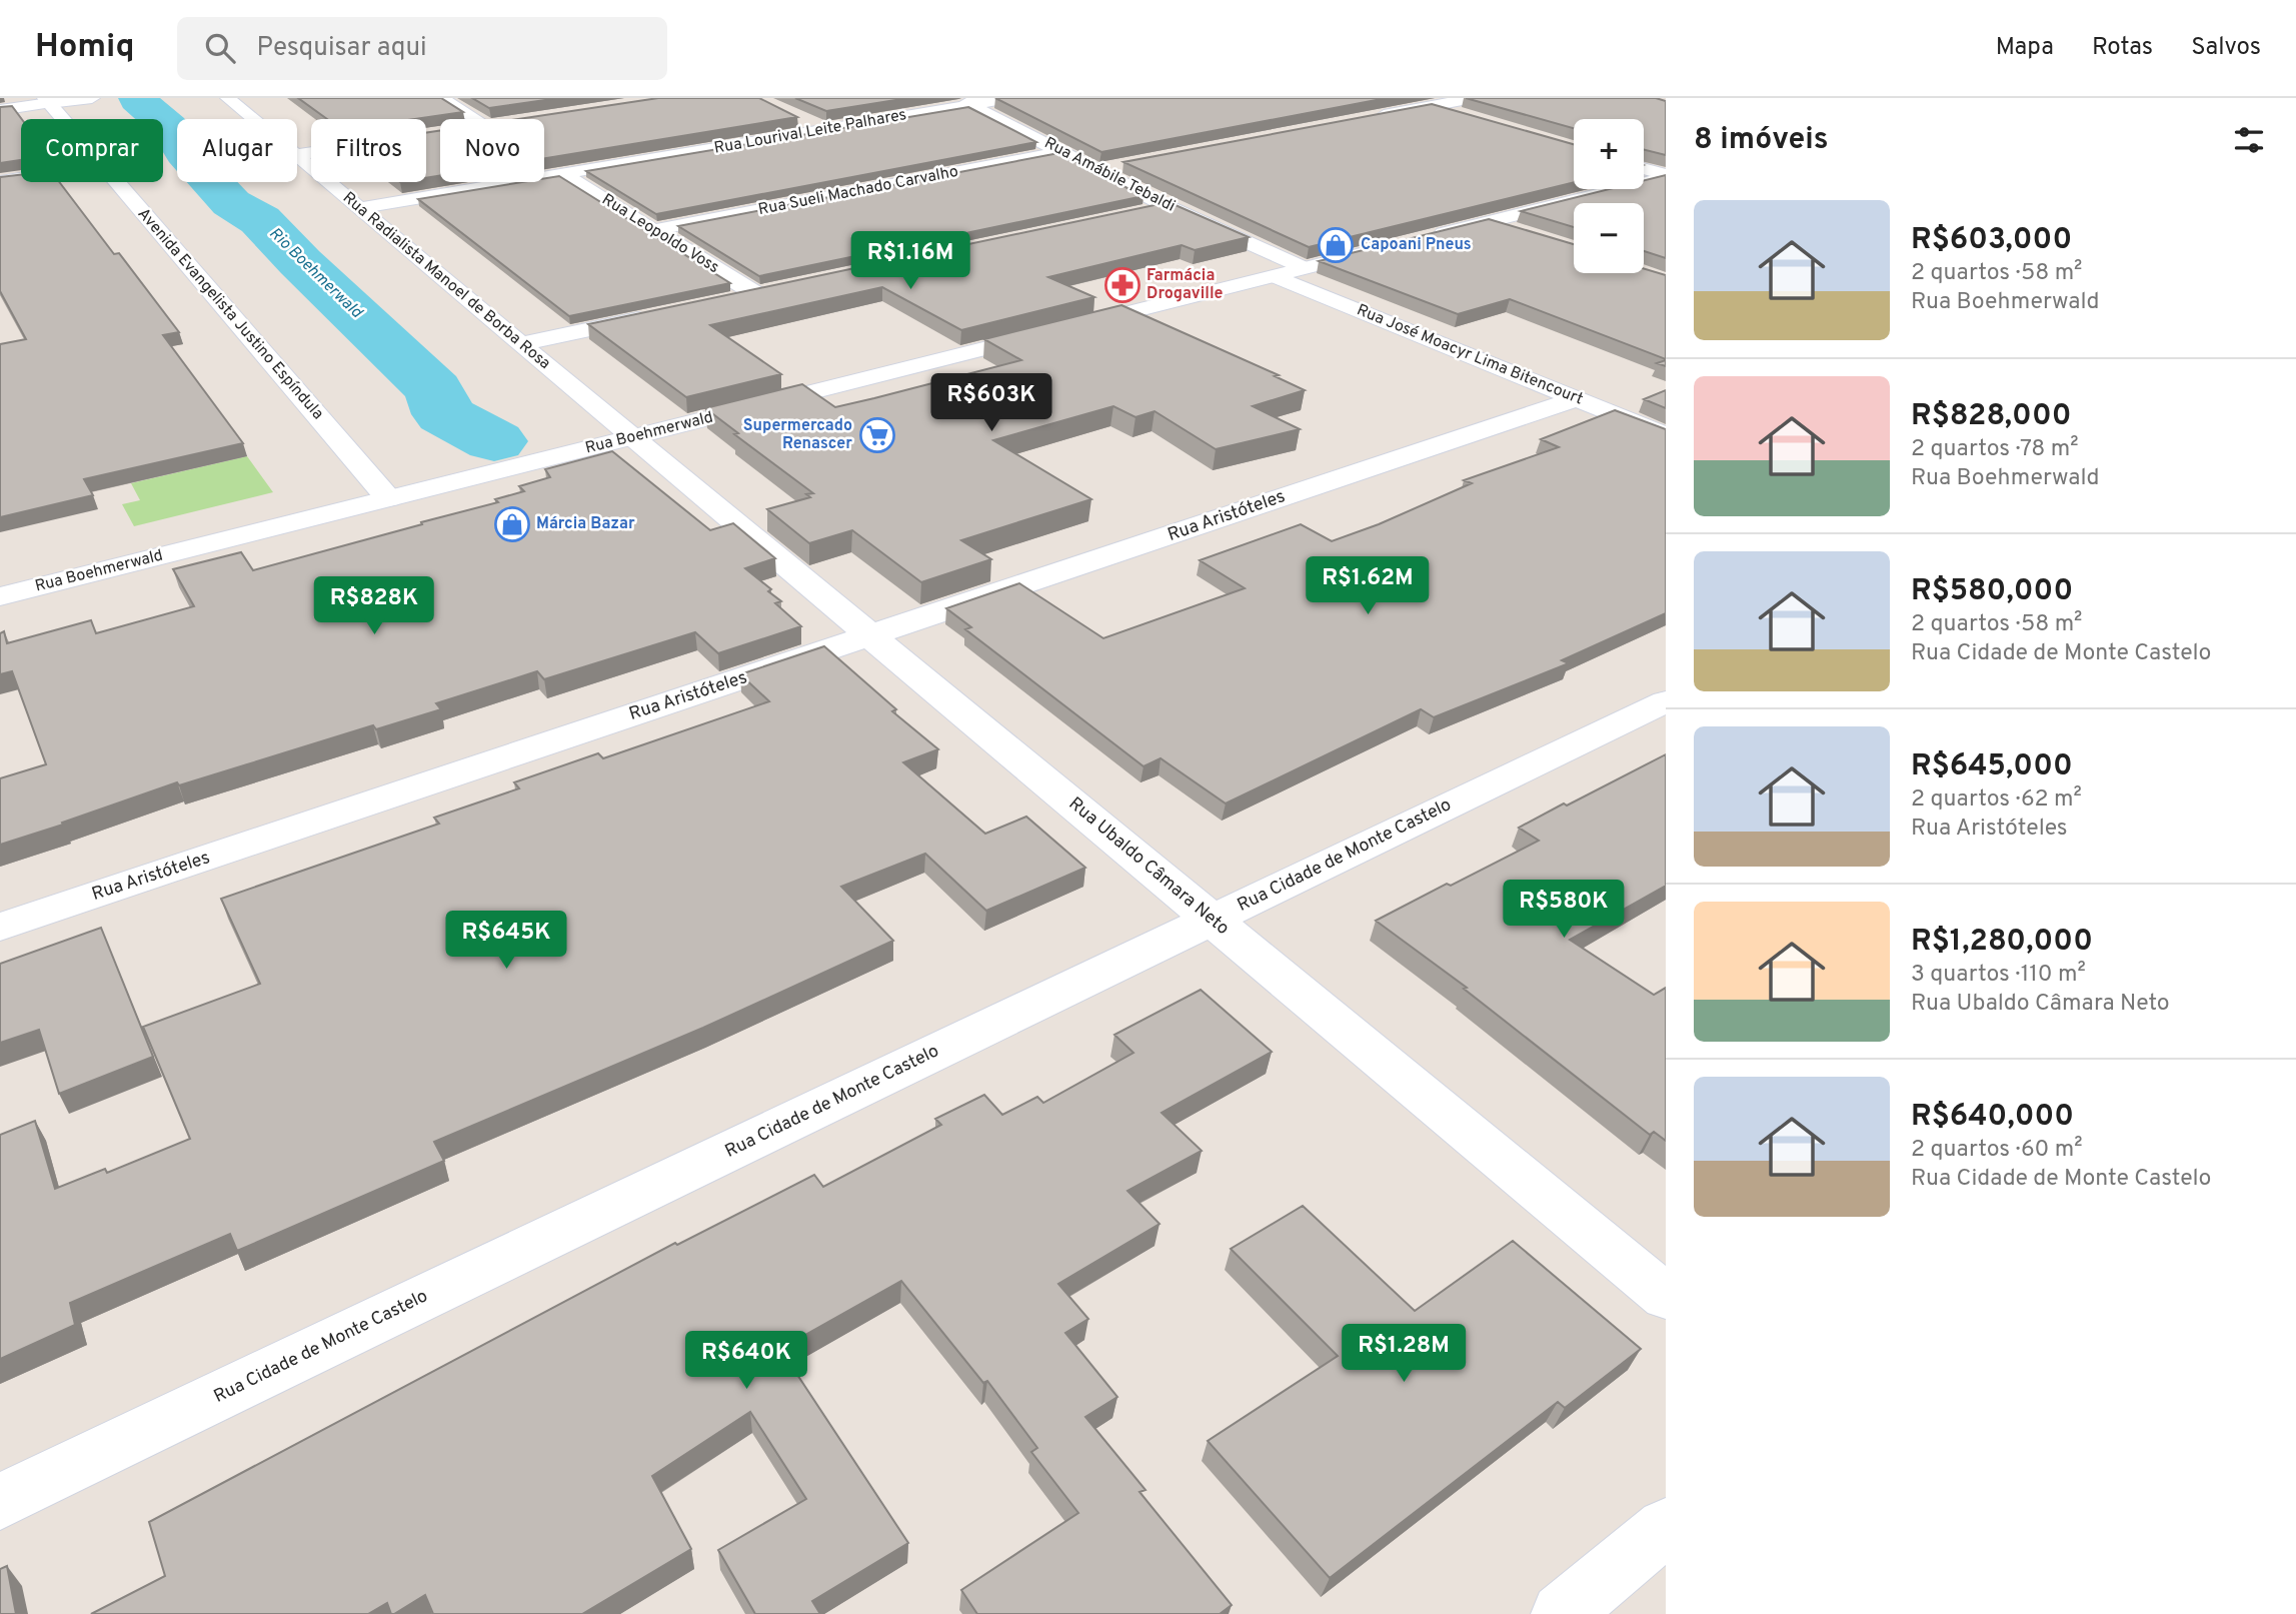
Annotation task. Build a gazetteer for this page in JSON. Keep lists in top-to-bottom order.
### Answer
{
  "streets": {
    "street": [
      "Rua Lourival Leite Palhares",
      "Rua Amábile Tebaldi",
      "Rua Sueli Machado Carvalho",
      "Rua Leopoldo Voss",
      "Rua Radialista Manoel de Borba Rosa",
      "Avenida Evangelista Justino Espíndula",
      "Rua José Moacyr Lima Bitencourt",
      "Rua Boehmerwald",
      "Rua Aristóteles",
      "Rua Cidade de Monte Castelo",
      "Rua Ubaldo Câmara Neto"
    ]
  },
  "crossings": [
    ["Rua Lourival Leite Palhares", "Rua Amábile Tebaldi"],
    ["Rua Lourival Leite Palhares", "Rua Leopoldo Voss"],
    ["Rua Lourival Leite Palhares", "Rua Radialista Manoel de Borba Rosa"],
    ["Rua Amábile Tebaldi", "Rua Sueli Machado Carvalho"],
    ["Rua Amábile Tebaldi", "Rua Boehmerwald"],
    ["Rua Sueli Machado Carvalho", "Rua Leopoldo Voss"],
    ["Rua Radialista Manoel de Borba Rosa", "Rua Boehmerwald"],
    ["Rua Radialista Manoel de Borba Rosa", "Rua Ubaldo Câmara Neto"],
    ["Avenida Evangelista Justino Espíndula", "Rua Boehmerwald"],
    ["Rua José Moacyr Lima Bitencourt", "Rua Boehmerwald"],
    ["Rua José Moacyr Lima Bitencourt", "Rua Aristóteles"],
    ["Rua Boehmerwald", "Rua Ubaldo Câmara Neto"],
    ["Rua Aristóteles", "Rua Ubaldo Câmara Neto"],
    ["Rua Cidade de Monte Castelo", "Rua Ubaldo Câmara Neto"]
  ],
  "water": ["Rio Boehmerwald"],
  "places": {
    "shop": ["Capoani Pneus", "Márcia Bazar"],
    "pharmacy": ["Farmácia Drogaville"],
    "supermarket": ["Supermercado Renascer"]
  },
  "page": {
    "header": "Homiq",
    "search": "Pesquisar aqui",
    "nav": ["Mapa", "Rotas", "Salvos"],
    "heading": "8 imóveis",
    "map_buttons": ["+", "−"],
    "chip": [
      "Comprar",
      "Alugar",
      "Filtros",
      "Novo"
    ],
    "list": [
      {
        "name": "R$603,000",
        "note": "2 quartos · 58 m² · Rua Boehmerwald"
      },
      {
        "name": "R$828,000",
        "note": "2 quartos · 78 m² · Rua Boehmerwald"
      },
      {
        "name": "R$580,000",
        "note": "2 quartos · 58 m² · Rua Cidade de Monte Castelo"
      },
      {
        "name": "R$645,000",
        "note": "2 quartos · 62 m² · Rua Aristóteles"
      },
      {
        "name": "R$1,280,000",
        "note": "3 quartos · 110 m² · Rua Ubaldo Câmara Neto"
      },
      {
        "name": "R$640,000",
        "note": "2 quartos · 60 m² · Rua Cidade de Monte Castelo"
      }
    ],
    "price": [
      "R$1.16M",
      "R$603K",
      "R$1.62M",
      "R$828K",
      "R$580K",
      "R$645K",
      "R$1.28M",
      "R$640K"
    ]
  }
}
